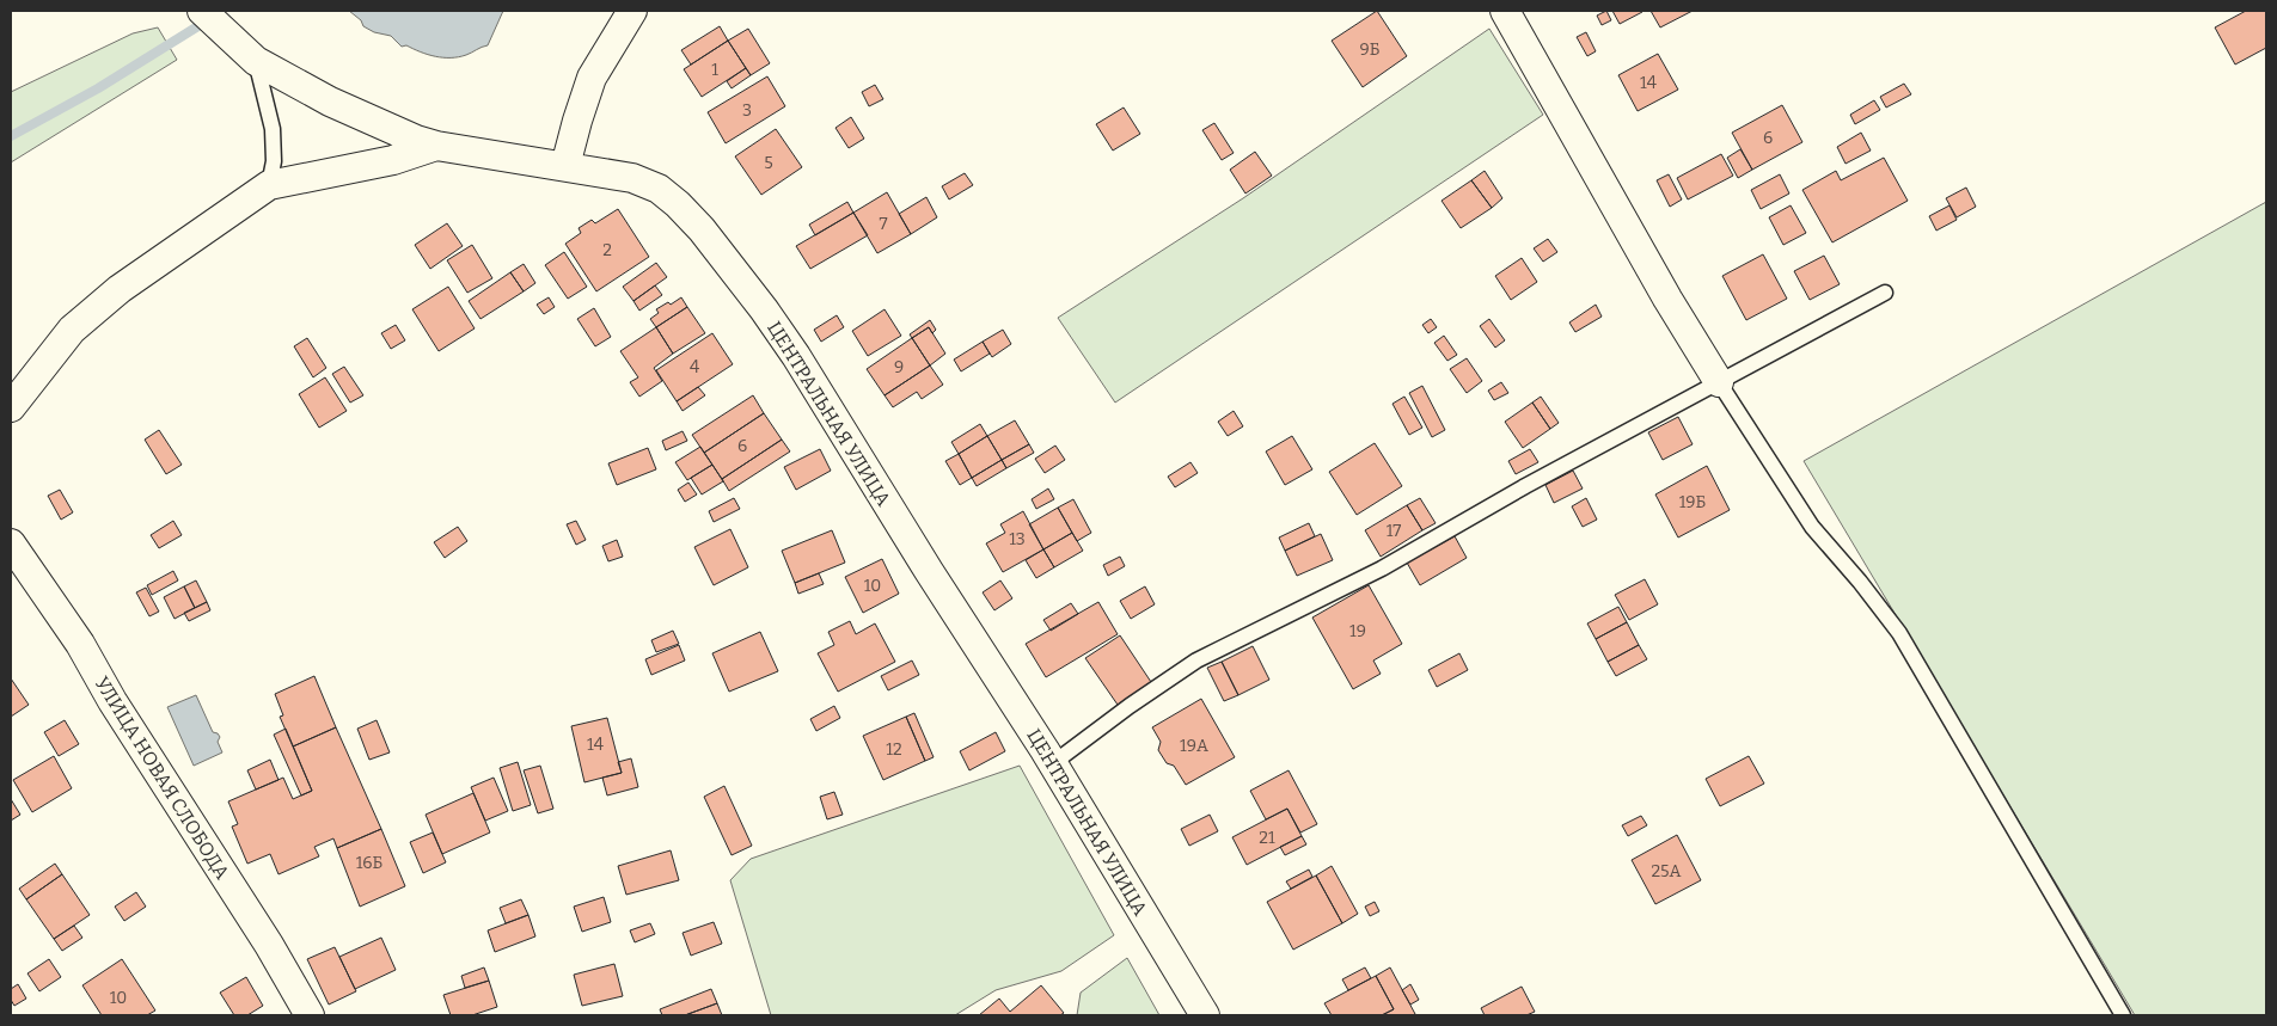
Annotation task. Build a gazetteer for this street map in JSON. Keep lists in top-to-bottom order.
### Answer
{
  "streets": {
    "street": ["ЦЕНТРАЛЬНАЯ УЛИЦА", "УЛИЦА НОВАЯ СЛОБОДА"]
  },
  "house_numbers": [
    "9Б",
    "1",
    "14",
    "3",
    "6",
    "5",
    "7",
    "2",
    "4",
    "9",
    "6",
    "19Б",
    "17",
    "13",
    "10",
    "19",
    "14",
    "19А",
    "12",
    "21",
    "16Б",
    "25А",
    "10"
  ]
}
